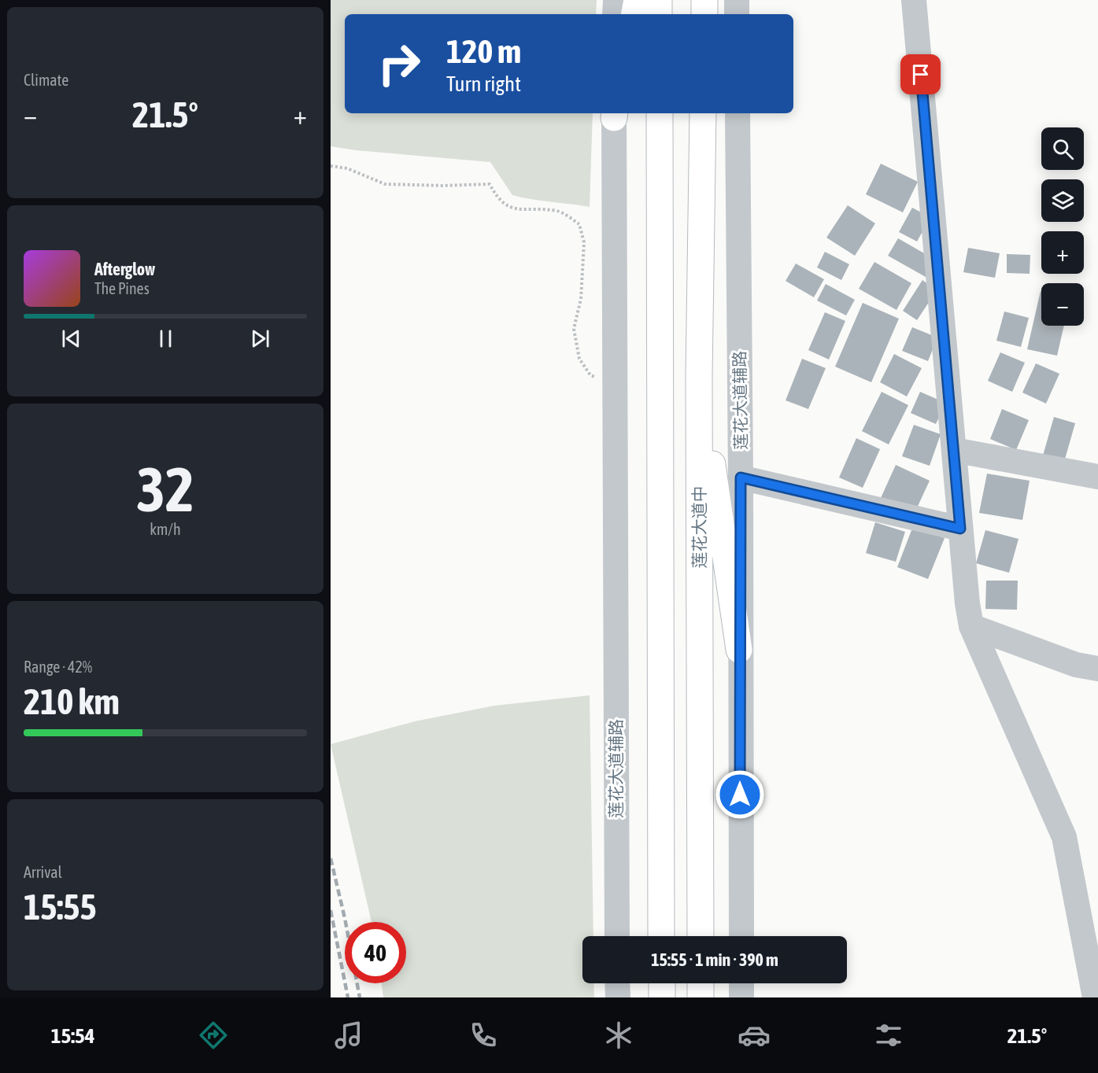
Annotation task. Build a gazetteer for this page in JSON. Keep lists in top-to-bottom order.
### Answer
{
  "streets": {
    "main road": ["莲花大道中"],
    "street": ["莲花大道辅路"]
  },
  "page": {
    "tile": [
      "Climate",
      ["32", "km/h"],
      ["Range · 42%", "210 km"],
      ["Arrival", "15:55"]
    ],
    "turn": ["120 m", "Turn right"],
    "heat": ["−", "21.5°", "+"],
    "map_buttons": ["+", "−"],
    "song": ["Afterglow", "The Pines"],
    "limit": "40",
    "trip": "15:55 · 1 min · 390 m",
    "tabs": ["15:54", "21.5°"]
  }
}
